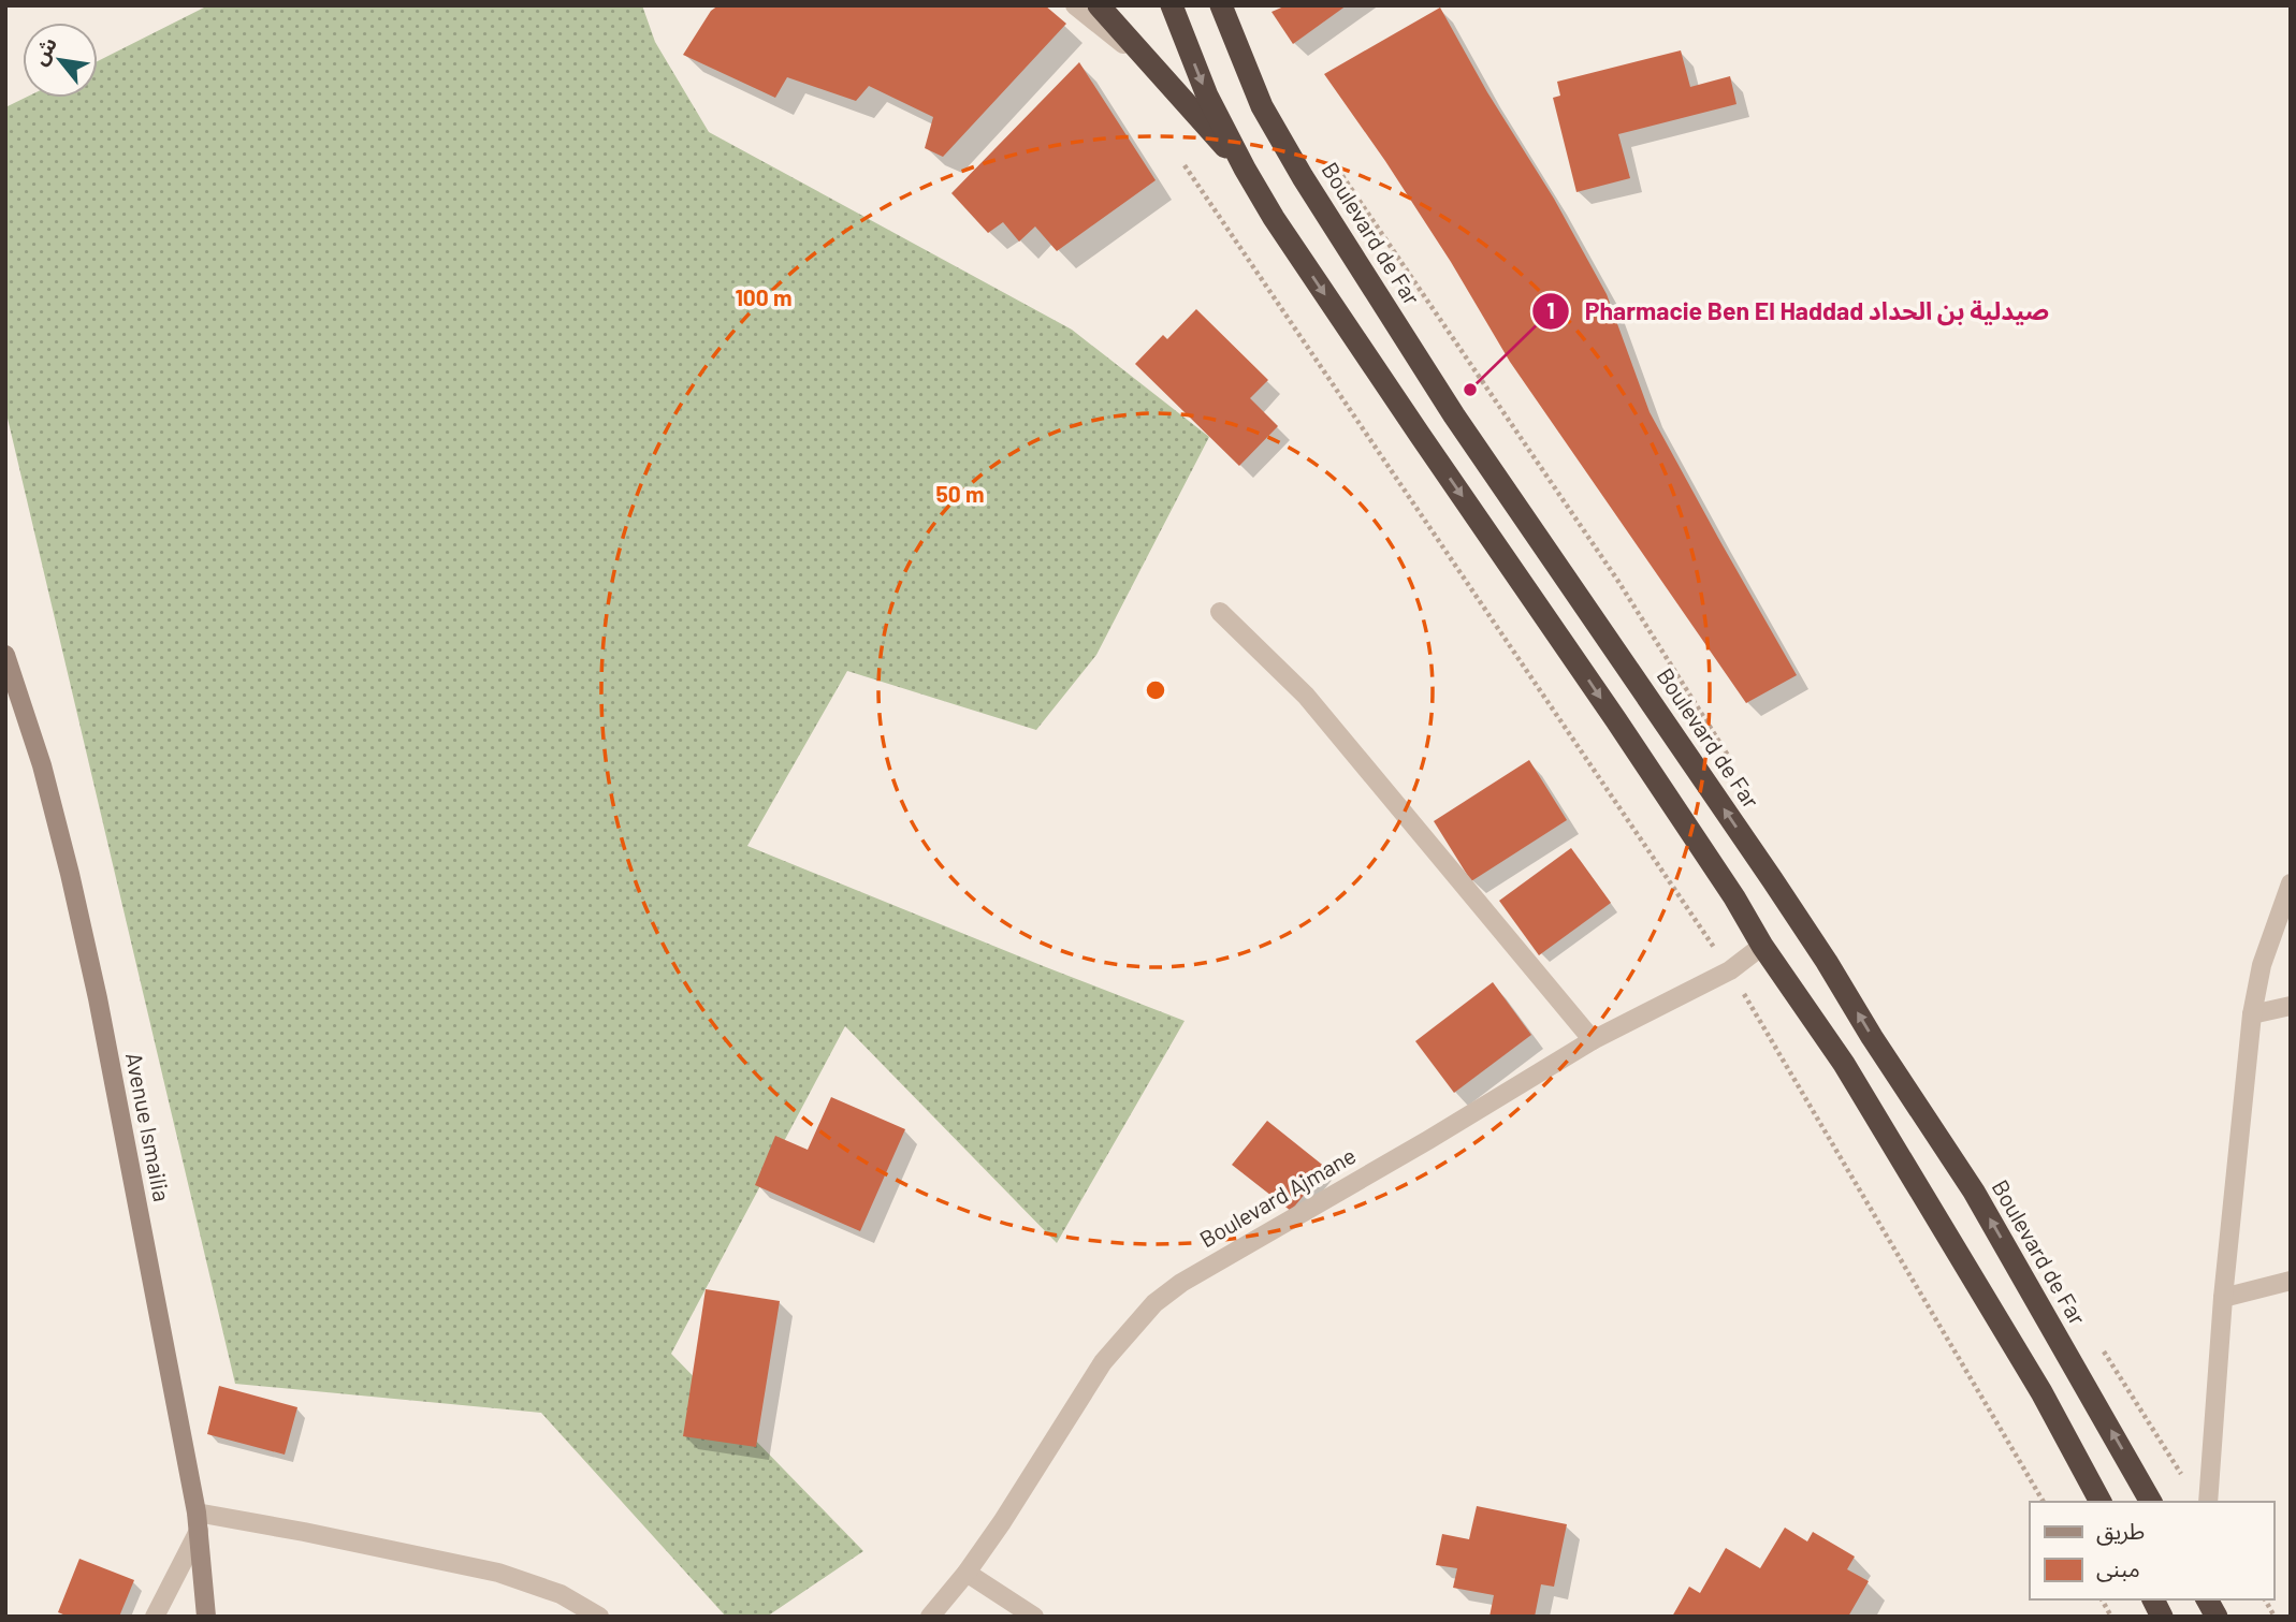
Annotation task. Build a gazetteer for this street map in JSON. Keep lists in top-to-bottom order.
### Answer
{
  "streets": {
    "highway": ["Boulevard de Far"],
    "street": ["Avenue Ismailia", "Boulevard Ajmane"]
  },
  "places": ["Pharmacie Ben El Haddad صيدلية بن الحداد"],
  "legend": ["طريق", "مبنى"],
  "north": "top left",
  "rings": ["100 m", "50 m"]
}
